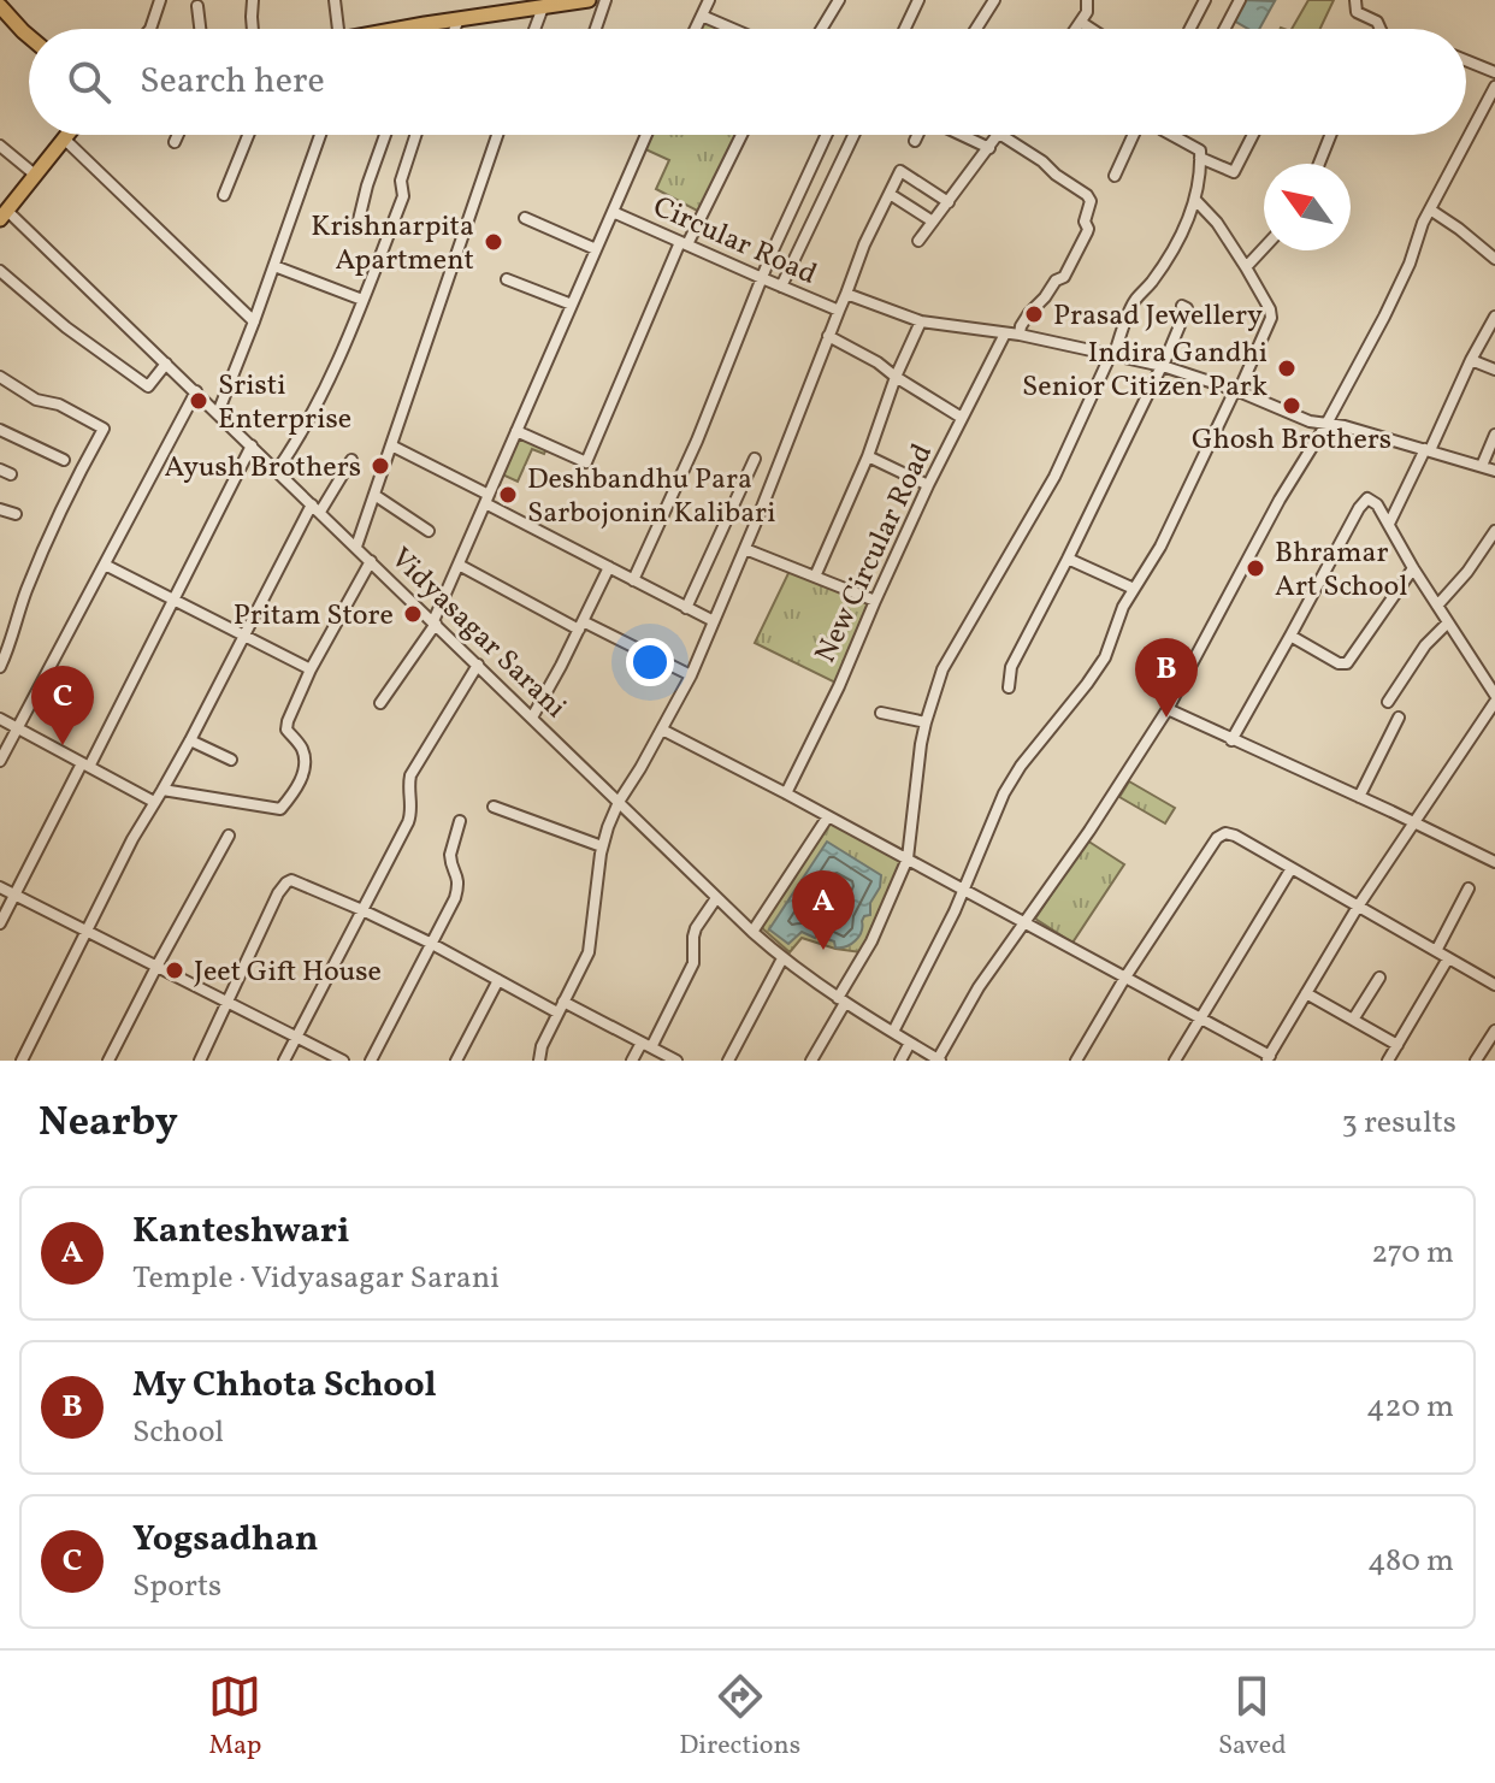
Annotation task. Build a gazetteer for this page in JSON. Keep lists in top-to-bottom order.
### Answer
{
  "streets": {
    "street": ["Circular Road", "New Circular Road", "Vidyasagar Sarani"]
  },
  "crossings": [
    ["Circular Road", "New Circular Road"]
  ],
  "places": [
    "Krishnarpita Apartment",
    "Prasad Jewellery",
    "Indira Gandhi Senior Citizen Park",
    "Sristi Enterprise",
    "Ghosh Brothers",
    "Ayush Brothers",
    "Deshbandhu Para Sarbojonin Kalibari",
    "Bhramar Art School",
    "Pritam Store",
    "Jeet Gift House"
  ],
  "north": "top left",
  "page": {
    "search": "Search here",
    "pins": ["B", "C", "A"],
    "heading": ["Nearby", "3 results"],
    "list": [
      {
        "mark": "A",
        "name": "Kanteshwari",
        "note": "Temple · Vidyasagar Sarani",
        "value": "270 m"
      },
      {
        "mark": "B",
        "name": "My Chhota School",
        "note": "School",
        "value": "420 m"
      },
      {
        "mark": "C",
        "name": "Yogsadhan",
        "note": "Sports",
        "value": "480 m"
      }
    ],
    "nav": ["Map", "Directions", "Saved"]
  }
}
